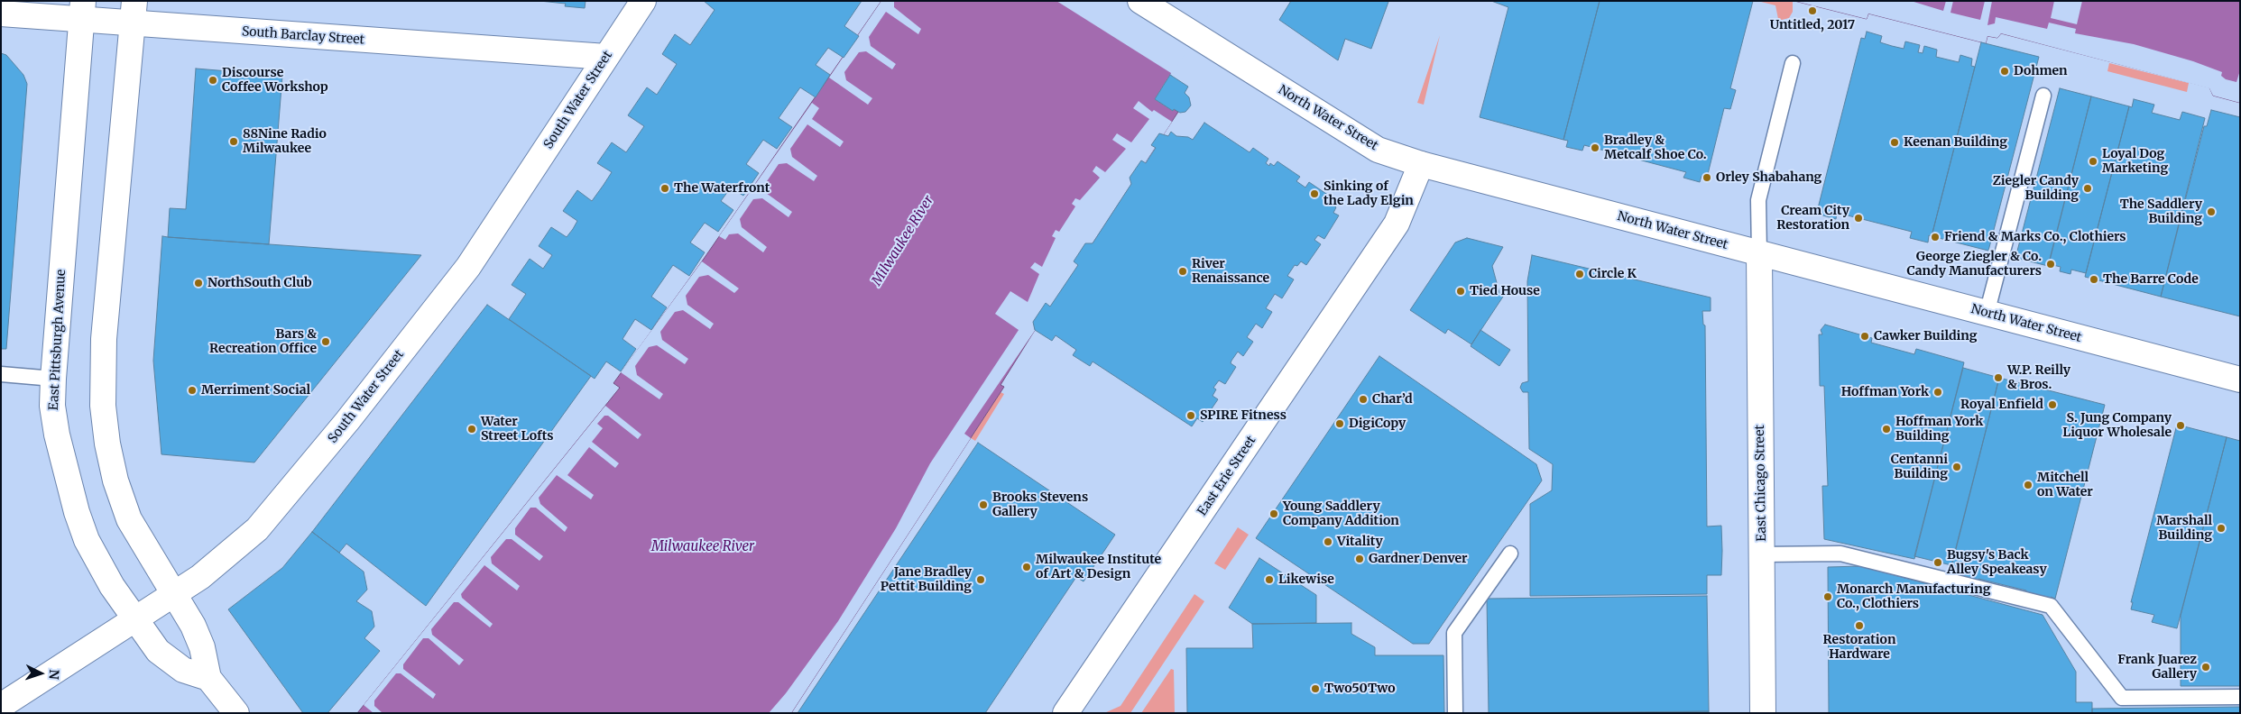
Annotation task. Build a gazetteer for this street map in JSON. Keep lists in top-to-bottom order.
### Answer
{
  "streets": {
    "street": [
      "South Barclay Street",
      "South Water Street",
      "North Water Street",
      "East Pittsburgh Avenue",
      "East Erie Street",
      "East Chicago Street"
    ]
  },
  "crossings": [
    ["South Barclay Street", "South Water Street"],
    ["South Barclay Street", "East Pittsburgh Avenue"],
    ["South Water Street", "East Pittsburgh Avenue"],
    ["North Water Street", "East Erie Street"],
    ["North Water Street", "East Chicago Street"]
  ],
  "water": ["Milwaukee River"],
  "places": [
    "Untitled, 2017",
    "Dohmen",
    "Discourse Coffee Workshop",
    "88Nine Radio Milwaukee",
    "Keenan Building",
    "Bradley & Metcalf Shoe Co.",
    "Loyal Dog Marketing",
    "Orley Shabahang",
    "The Waterfront",
    "Ziegler Candy Building",
    "Sinking of the Lady Elgin",
    "The Saddlery Building",
    "Cream City Restoration",
    "Friend & Marks Co., Clothiers",
    "George Ziegler & Co. Candy Manufacturers",
    "River Renaissance",
    "Circle K",
    "The Barre Code",
    "NorthSouth Club",
    "Tied House",
    "Cawker Building",
    "Bars & Recreation Office",
    "W.P. Reilly & Bros.",
    "Merriment Social",
    "Hoffman York",
    "Char’d",
    "Royal Enfield",
    "SPIRE Fitness",
    "DigiCopy",
    "S. Jung Company Liquor Wholesale",
    "Water Street Lofts",
    "Hoffman York Building",
    "Centanni Building",
    "Mitchell on Water",
    "Brooks Stevens Gallery",
    "Young Saddlery Company Addition",
    "Marshall Building",
    "Vitality",
    "Gardner Denver",
    "Bugsy's Back Alley Speakeasy",
    "Milwaukee Institute of Art & Design",
    "Jane Bradley Pettit Building",
    "Likewise",
    "Monarch Manufacturing Co., Clothiers",
    "Restoration Hardware",
    "Frank Juarez Gallery",
    "Two50Two"
  ],
  "north": "right"
}
